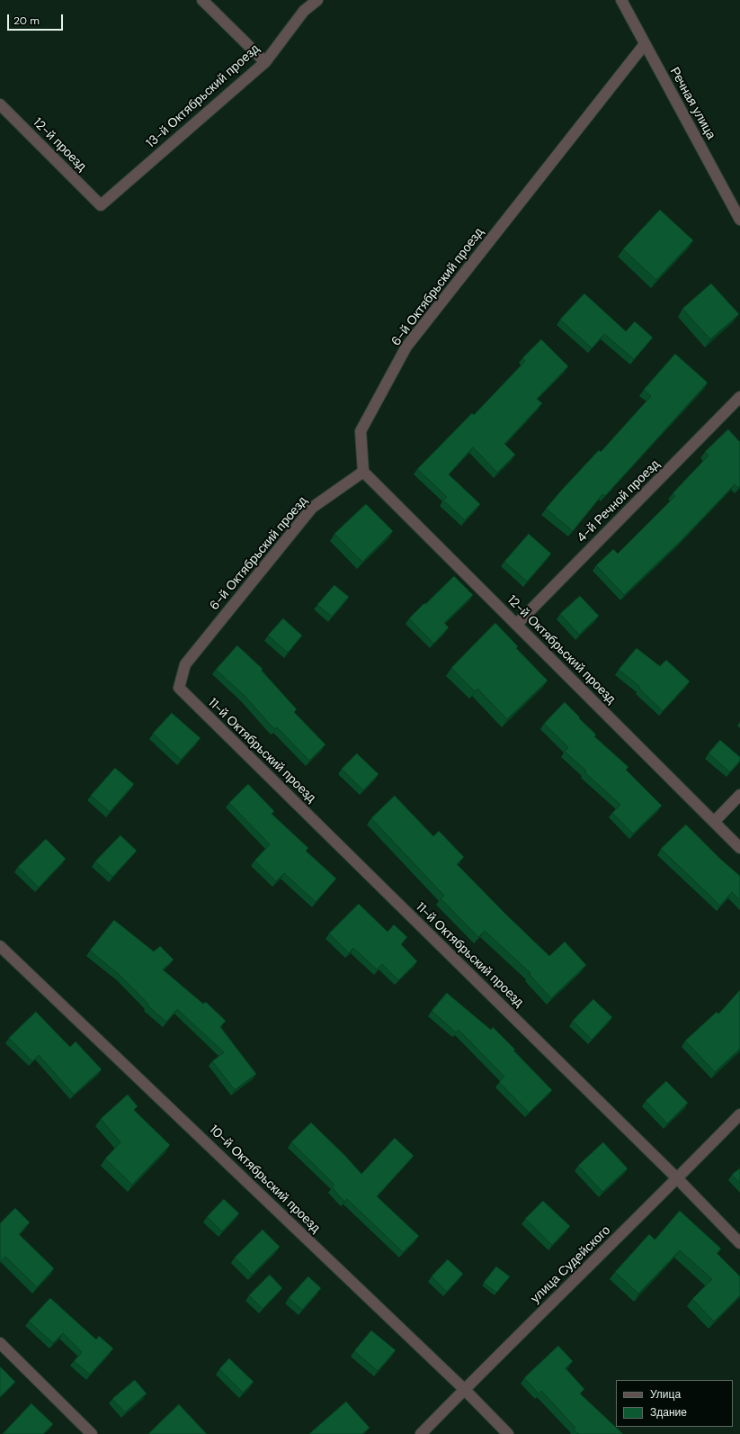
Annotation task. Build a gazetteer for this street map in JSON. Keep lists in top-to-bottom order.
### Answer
{
  "streets": {
    "street": [
      "13-й Октябрьский проезд",
      "Речная улица",
      "12-й проезд",
      "6-й Октябрьский проезд",
      "4-й Речной проезд",
      "12-й Октябрьский проезд",
      "11-й Октябрьский проезд",
      "10-й Октябрьский проезд",
      "улица Судейского"
    ]
  },
  "crossings": [
    ["13-й Октябрьский проезд", "12-й проезд"],
    ["Речная улица", "6-й Октябрьский проезд"],
    ["6-й Октябрьский проезд", "12-й Октябрьский проезд"],
    ["6-й Октябрьский проезд", "11-й Октябрьский проезд"],
    ["4-й Речной проезд", "12-й Октябрьский проезд"],
    ["11-й Октябрьский проезд", "улица Судейского"],
    ["10-й Октябрьский проезд", "улица Судейского"]
  ],
  "legend": ["Улица", "Здание"],
  "scale_bar": "20 m"
}
